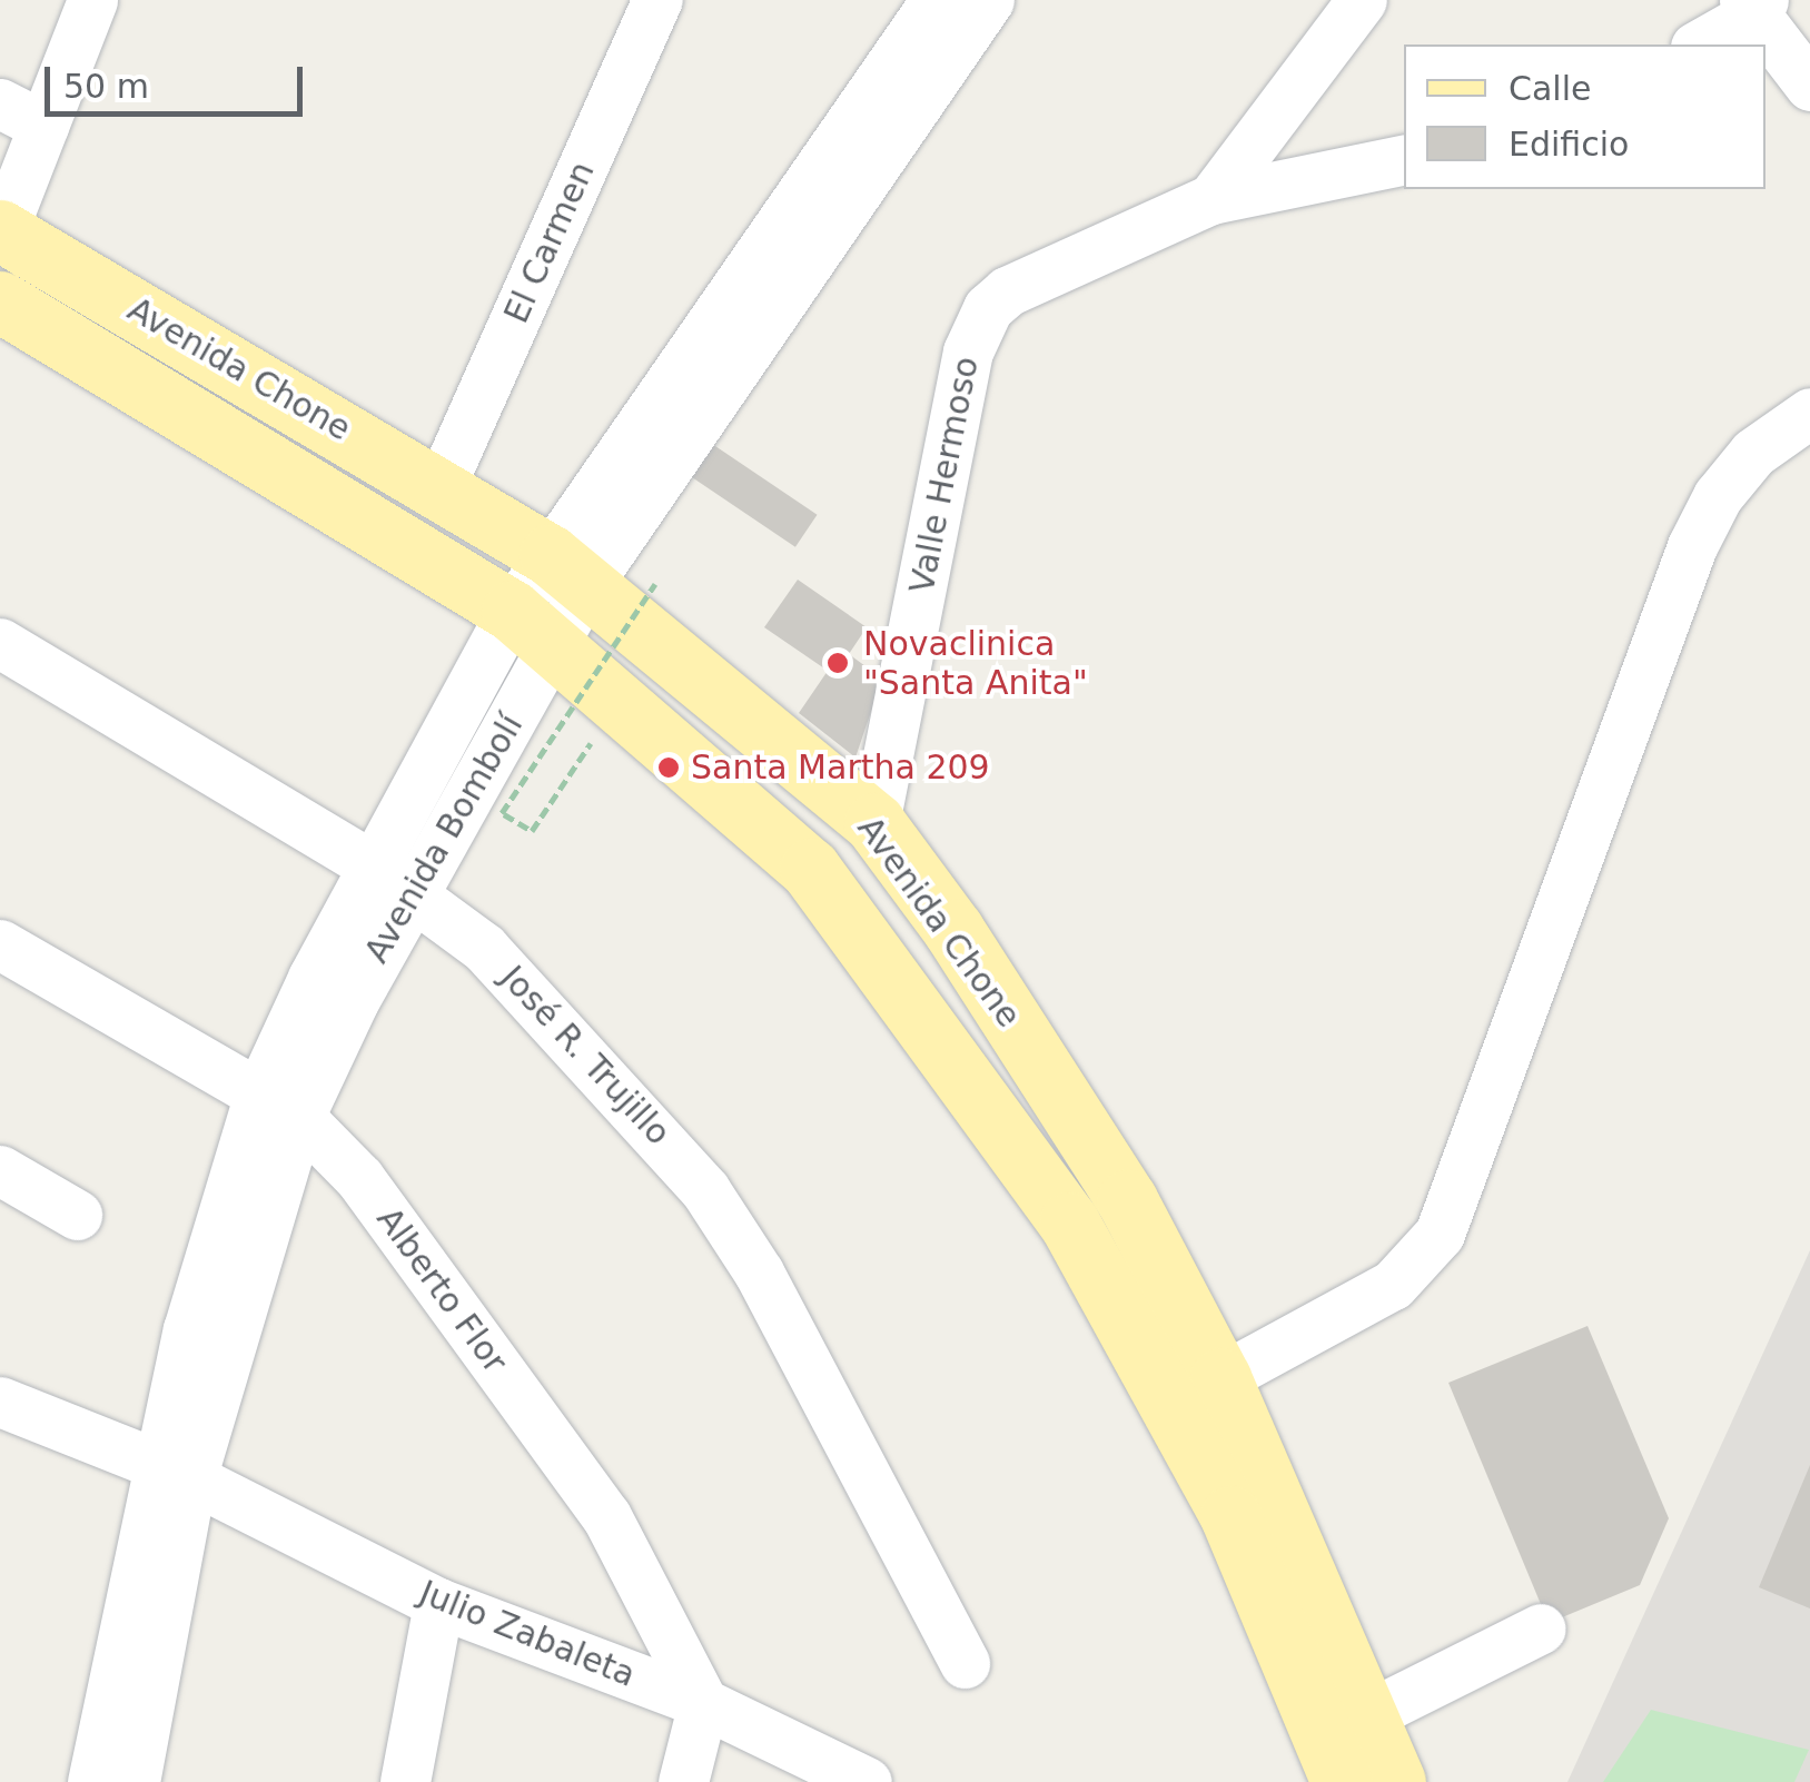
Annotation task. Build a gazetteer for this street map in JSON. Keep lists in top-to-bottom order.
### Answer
{
  "streets": {
    "main road": ["Avenida Chone"],
    "street": [
      "El Carmen",
      "Valle Hermoso",
      "Avenida Bombolí",
      "José R. Trujillo",
      "Alberto Flor",
      "Julio Zabaleta"
    ]
  },
  "crossings": [
    ["El Carmen", "Avenida Chone"],
    ["Avenida Chone", "Valle Hermoso"],
    ["Avenida Chone", "Avenida Bombolí"],
    ["Avenida Bombolí", "José R. Trujillo"],
    ["Avenida Bombolí", "Alberto Flor"],
    ["Avenida Bombolí", "Julio Zabaleta"],
    ["Alberto Flor", "Julio Zabaleta"]
  ],
  "places": ["Novaclinica \"Santa Anita\"", "Santa Martha 209"],
  "legend": ["Calle", "Edificio"],
  "scale_bar": "50 m"
}
